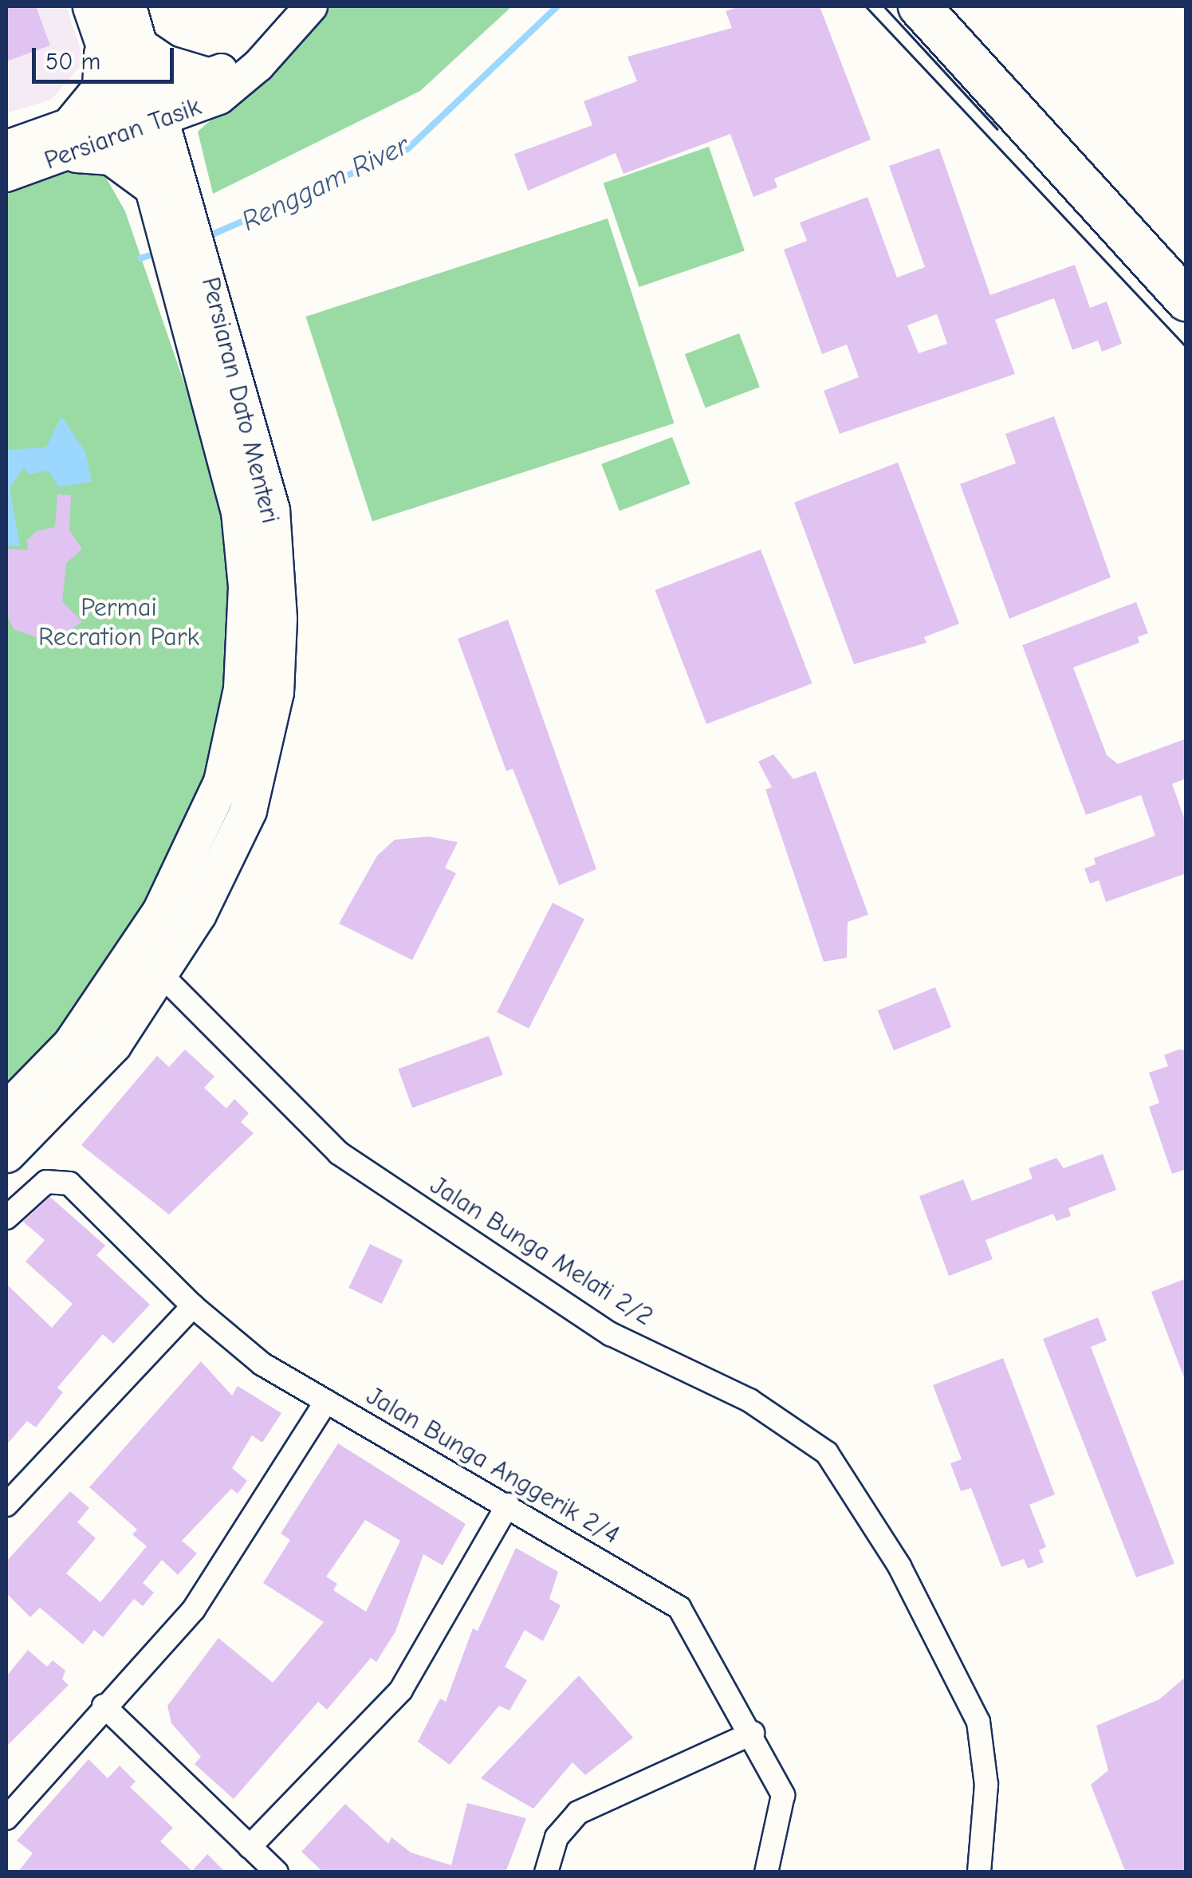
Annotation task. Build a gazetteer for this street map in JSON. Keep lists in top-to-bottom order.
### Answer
{
  "streets": {
    "main road": ["Persiaran Tasik", "Persiaran Dato Menteri"],
    "street": ["Jalan Bunga Melati 2/2", "Jalan Bunga Anggerik 2/4"]
  },
  "crossings": [
    ["Persiaran Tasik", "Persiaran Dato Menteri"],
    ["Persiaran Dato Menteri", "Jalan Bunga Melati 2/2"]
  ],
  "water": ["Renggam River"],
  "parks": ["Permai Recration Park"],
  "scale_bar": "50 m"
}
